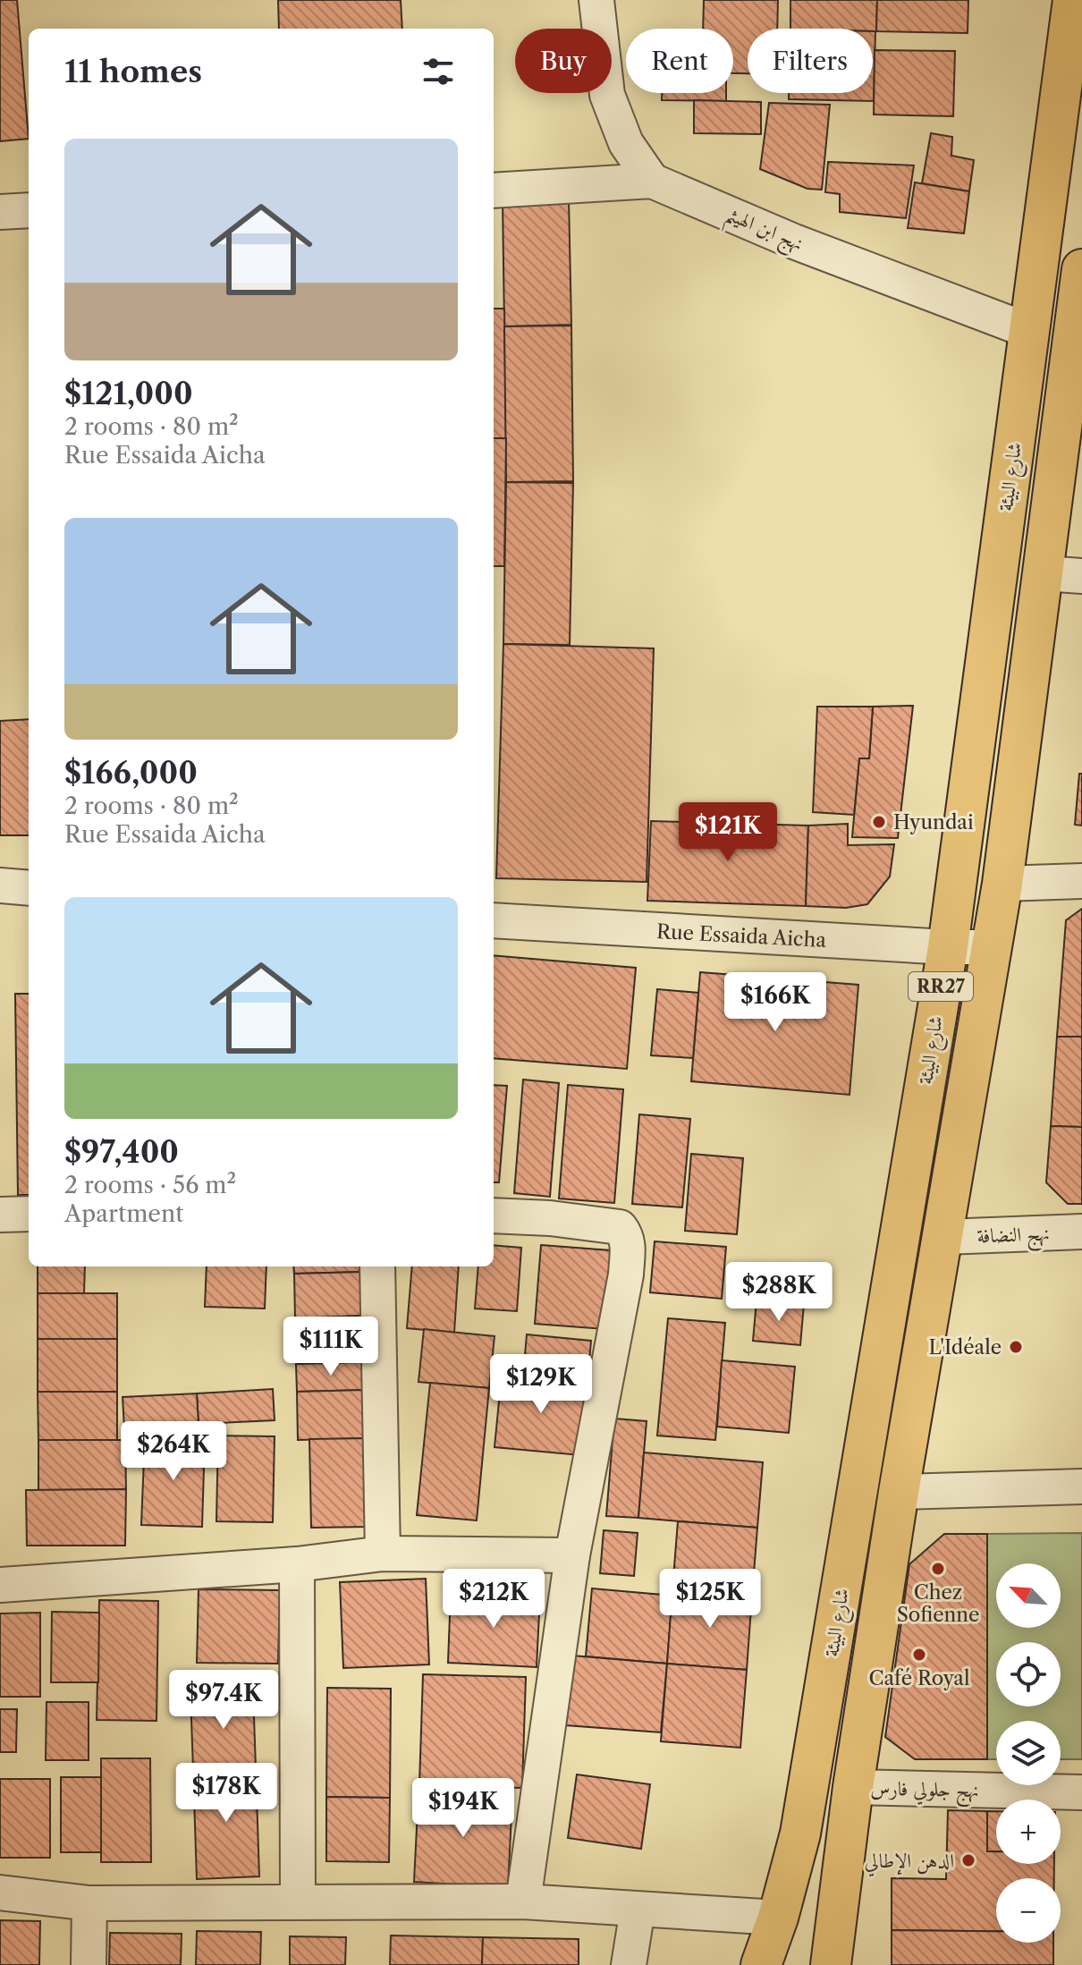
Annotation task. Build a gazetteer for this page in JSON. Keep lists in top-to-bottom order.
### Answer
{
  "streets": {
    "main road": ["شارع البيئة", "RR27"],
    "street": [
      "نهج ابن الهيثم",
      "Rue Essaida Aicha",
      "نهج النضافة",
      "نهج جلولي فارس"
    ]
  },
  "crossings": [
    ["نهج ابن الهيثم", "شارع البيئة"],
    ["شارع البيئة", "Rue Essaida Aicha"],
    ["Rue Essaida Aicha", "RR27"],
    ["RR27", "نهج النضافة"],
    ["RR27", "نهج جلولي فارس"]
  ],
  "places": [
    "Hyundai",
    "L'Idéale",
    "Chez Sofienne",
    "Café Royal",
    "الدهن الإطالي"
  ],
  "north": "top left",
  "page": {
    "chip": ["Buy", "Rent", "Filters"],
    "heading": "11 homes",
    "list": [
      {
        "name": "$121,000",
        "note": "2 rooms · 80 m² · Rue Essaida Aicha"
      },
      {
        "name": "$166,000",
        "note": "2 rooms · 80 m² · Rue Essaida Aicha"
      },
      {
        "name": "$97,400",
        "note": "2 rooms · 56 m² · Apartment"
      }
    ],
    "price": [
      "$121K",
      "$166K",
      "$288K",
      "$111K",
      "$129K",
      "$264K",
      "$212K",
      "$125K",
      "$97.4K",
      "$178K",
      "$194K"
    ],
    "map_buttons": ["+", "−"]
  }
}
